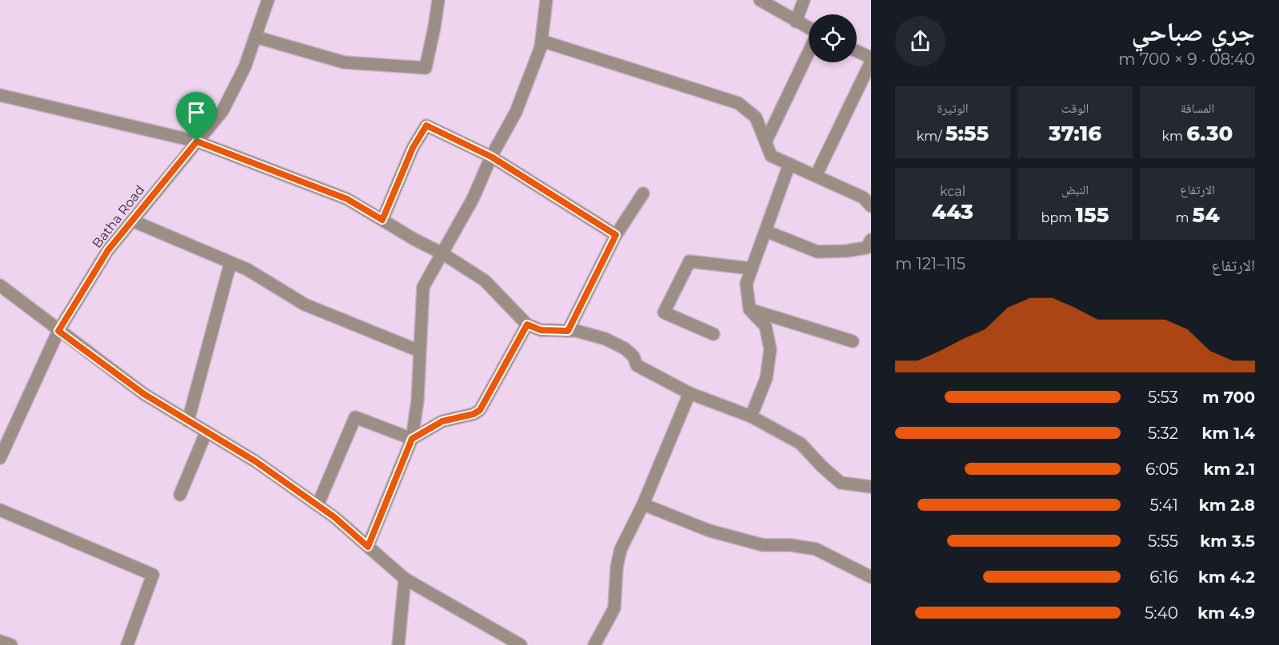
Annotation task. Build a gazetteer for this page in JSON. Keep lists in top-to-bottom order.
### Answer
{
  "streets": {
    "street": ["Batha Road"]
  },
  "page": {
    "heading": ["جري صباحي", "08:40 · 9 × 700 m"],
    "stats": [
      ["المسافة", "6.30 km"],
      ["الوقت", "37:16"],
      ["الوتيرة", "5:55 /km"],
      ["الارتفاع", "54 m"],
      ["النبض", "155 bpm"],
      ["kcal", "443"]
    ],
    "chart": ["الارتفاع", "115–121 m"],
    "list": [
      {
        "name": "700 m",
        "note": "5:53"
      },
      {
        "name": "1.4 km",
        "note": "5:32"
      },
      {
        "name": "2.1 km",
        "note": "6:05"
      },
      {
        "name": "2.8 km",
        "note": "5:41"
      },
      {
        "name": "3.5 km",
        "note": "5:55"
      },
      {
        "name": "4.2 km",
        "note": "6:16"
      },
      {
        "name": "4.9 km",
        "note": "5:40"
      }
    ]
  }
}
